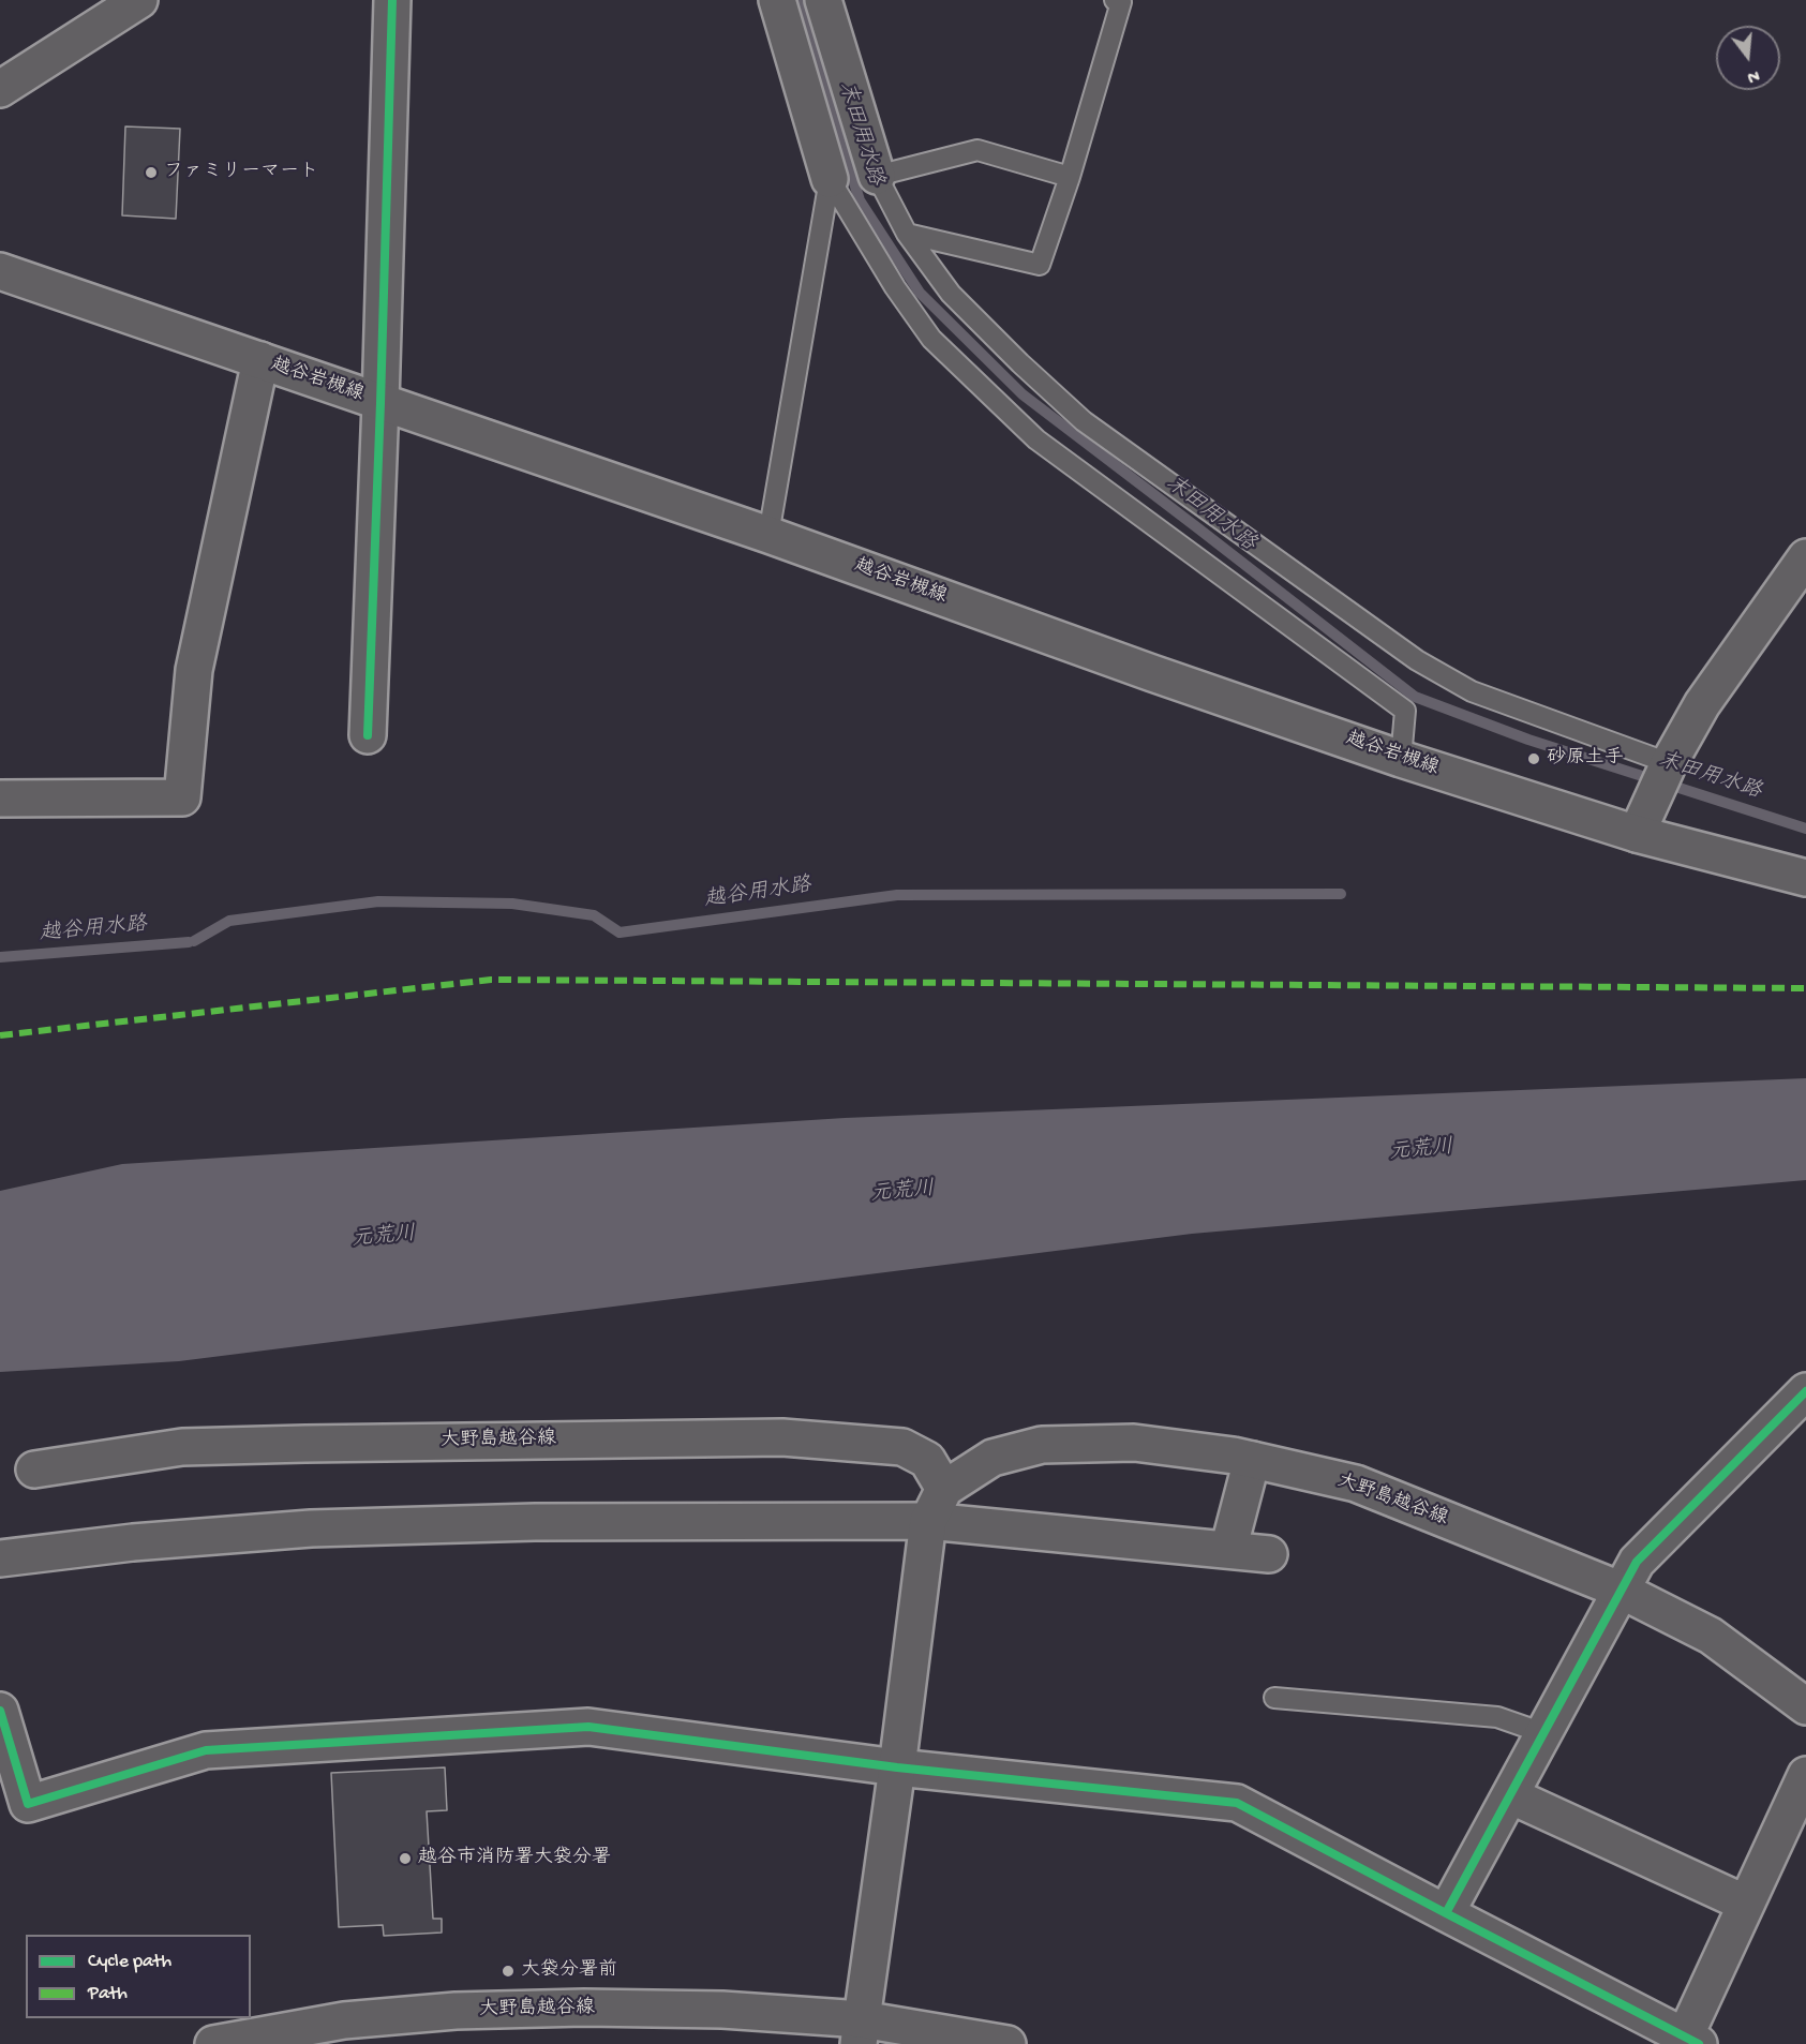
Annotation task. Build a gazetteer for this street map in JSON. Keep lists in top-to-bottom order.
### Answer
{
  "streets": {
    "street": ["越谷岩槻線", "大野島越谷線"]
  },
  "water": ["末田用水路", "越谷用水路", "元荒川"],
  "places": [
    "ファミリーマート",
    "砂原土手",
    "越谷市消防署大袋分署",
    "大袋分署前"
  ],
  "legend": ["Cycle path", "Path"],
  "north": "bottom"
}
